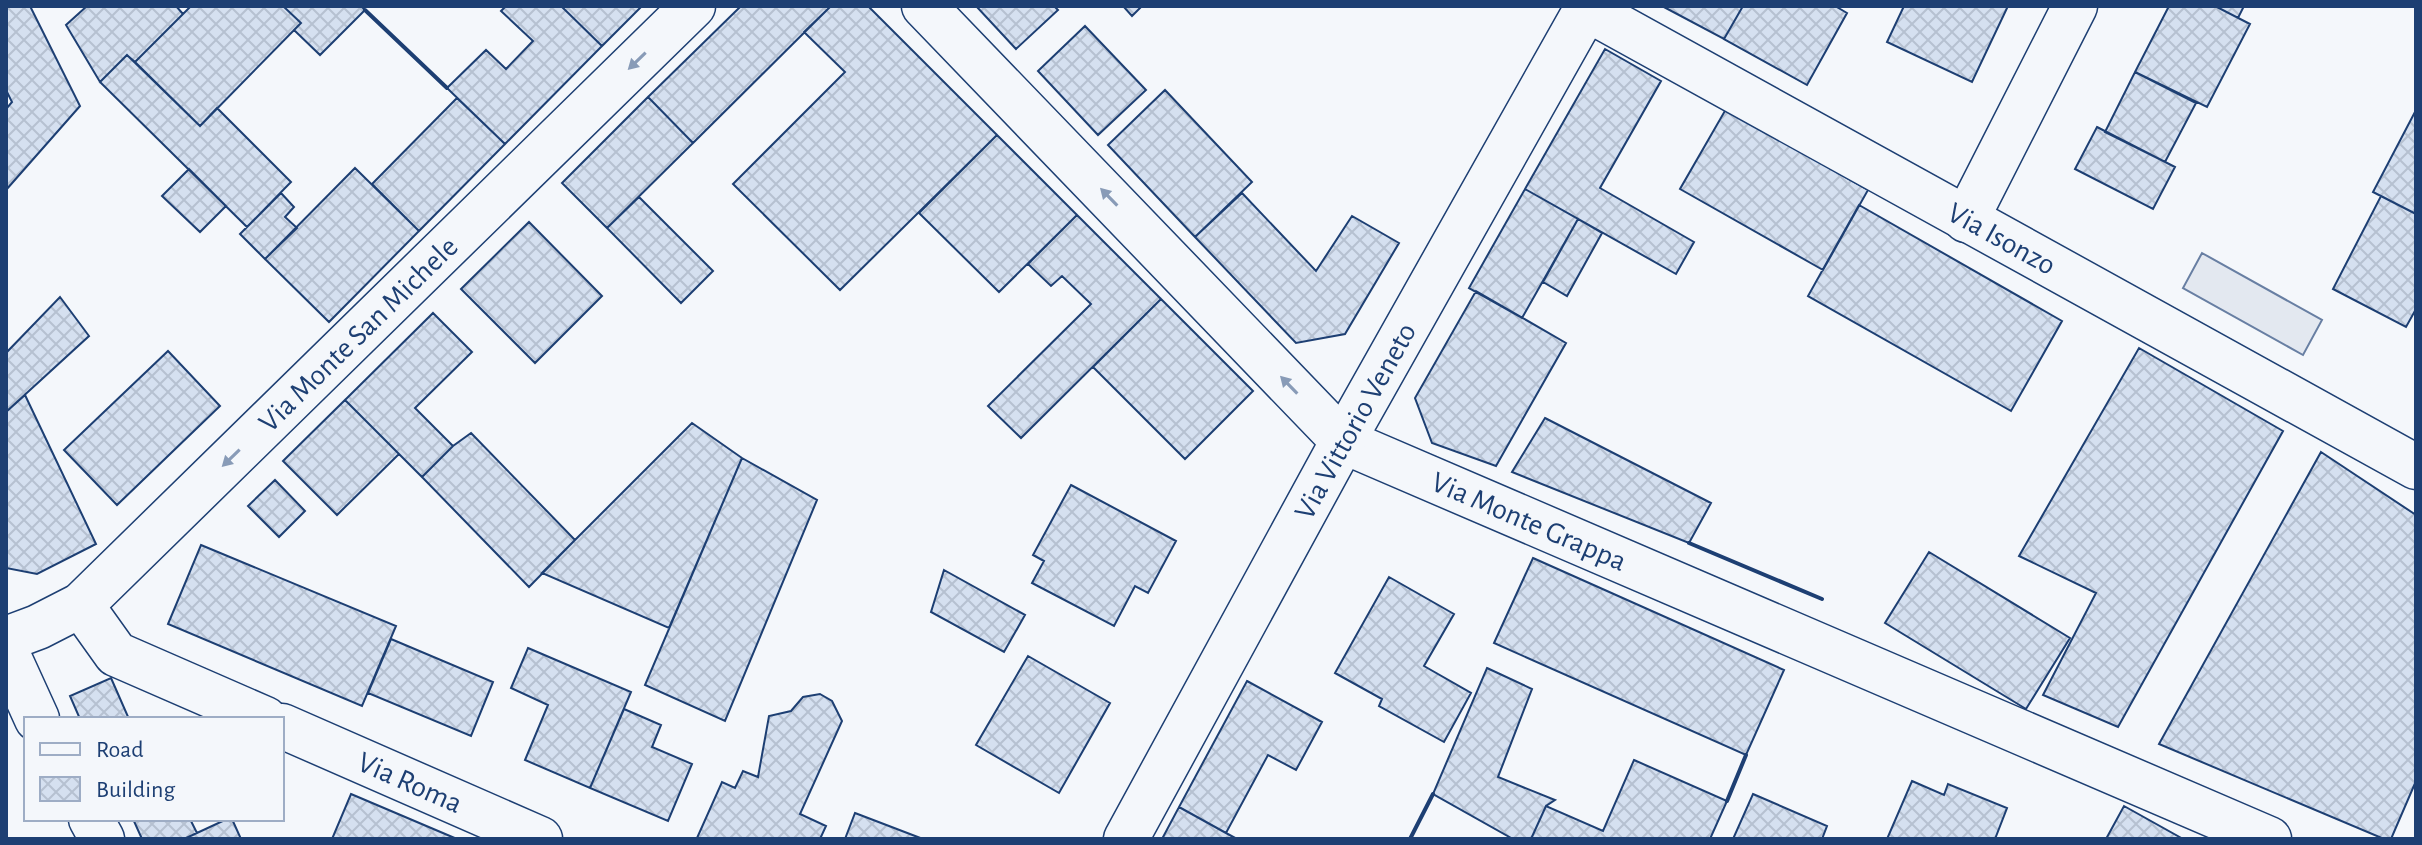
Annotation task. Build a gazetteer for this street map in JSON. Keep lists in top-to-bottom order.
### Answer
{
  "streets": {
    "street": [
      "Via Isonzo",
      "Via Monte San Michele",
      "Via Vittorio Veneto",
      "Via Monte Grappa",
      "Via Roma"
    ]
  },
  "crossings": [
    ["Via Isonzo", "Via Vittorio Veneto"],
    ["Via Vittorio Veneto", "Via Monte Grappa"]
  ],
  "one_way": ["Via Monte San Michele", "Via Monte Grappa"],
  "legend": ["Road", "Building"]
}
